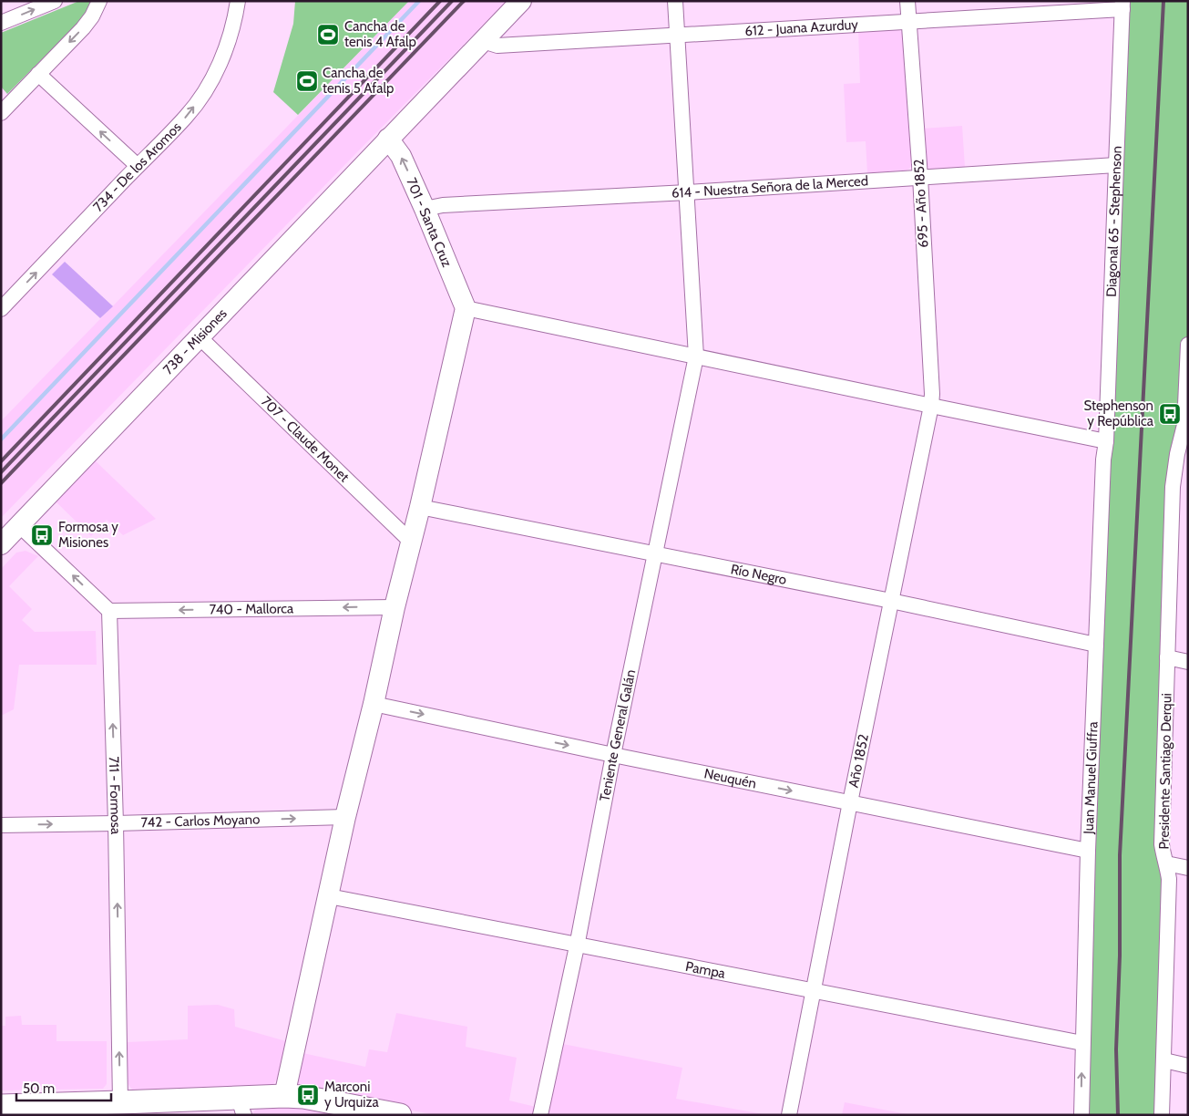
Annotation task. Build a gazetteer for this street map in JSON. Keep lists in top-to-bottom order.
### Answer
{
  "streets": {
    "street": [
      "612 - Juana Azurduy",
      "734 - De los Aromos",
      "614 - Nuestra Señora de la Merced",
      "695 - Año 1852",
      "Diagonal 65 - Stephenson",
      "701 - Santa Cruz",
      "738 - Misiones",
      "707 - Claude Monet",
      "Río Negro",
      "740 - Mallorca",
      "Teniente General Galán",
      "Año 1852",
      "Presidente Santiago Derqui",
      "Neuquén",
      "Juan Manuel Giuffra",
      "711 - Formosa",
      "742 - Carlos Moyano",
      "Pampa"
    ]
  },
  "crossings": [
    ["612 - Juana Azurduy", "695 - Año 1852"],
    ["612 - Juana Azurduy", "Diagonal 65 - Stephenson"],
    ["612 - Juana Azurduy", "738 - Misiones"],
    ["612 - Juana Azurduy", "Teniente General Galán"],
    ["614 - Nuestra Señora de la Merced", "695 - Año 1852"],
    ["614 - Nuestra Señora de la Merced", "Diagonal 65 - Stephenson"],
    ["614 - Nuestra Señora de la Merced", "701 - Santa Cruz"],
    ["614 - Nuestra Señora de la Merced", "Teniente General Galán"],
    ["695 - Año 1852", "Año 1852"],
    ["Diagonal 65 - Stephenson", "Juan Manuel Giuffra"],
    ["701 - Santa Cruz", "738 - Misiones"],
    ["738 - Misiones", "707 - Claude Monet"],
    ["Río Negro", "Teniente General Galán"],
    ["Río Negro", "Año 1852"],
    ["Río Negro", "Juan Manuel Giuffra"],
    ["740 - Mallorca", "711 - Formosa"],
    ["Teniente General Galán", "Neuquén"],
    ["Teniente General Galán", "Pampa"],
    ["Año 1852", "Neuquén"],
    ["Año 1852", "Pampa"],
    ["Neuquén", "Juan Manuel Giuffra"],
    ["Juan Manuel Giuffra", "Pampa"],
    ["711 - Formosa", "742 - Carlos Moyano"]
  ],
  "one_way": [
    "734 - De los Aromos",
    "701 - Santa Cruz",
    "740 - Mallorca",
    "Neuquén",
    "711 - Formosa",
    "742 - Carlos Moyano"
  ],
  "places": {
    "sports": ["Cancha de tenis 4 Afalp", "Cancha de tenis 5 Afalp"],
    "bus stop": ["Stephenson y República", "Formosa y Misiones", "Marconi y Urquiza"]
  },
  "scale_bar": "50 m"
}
